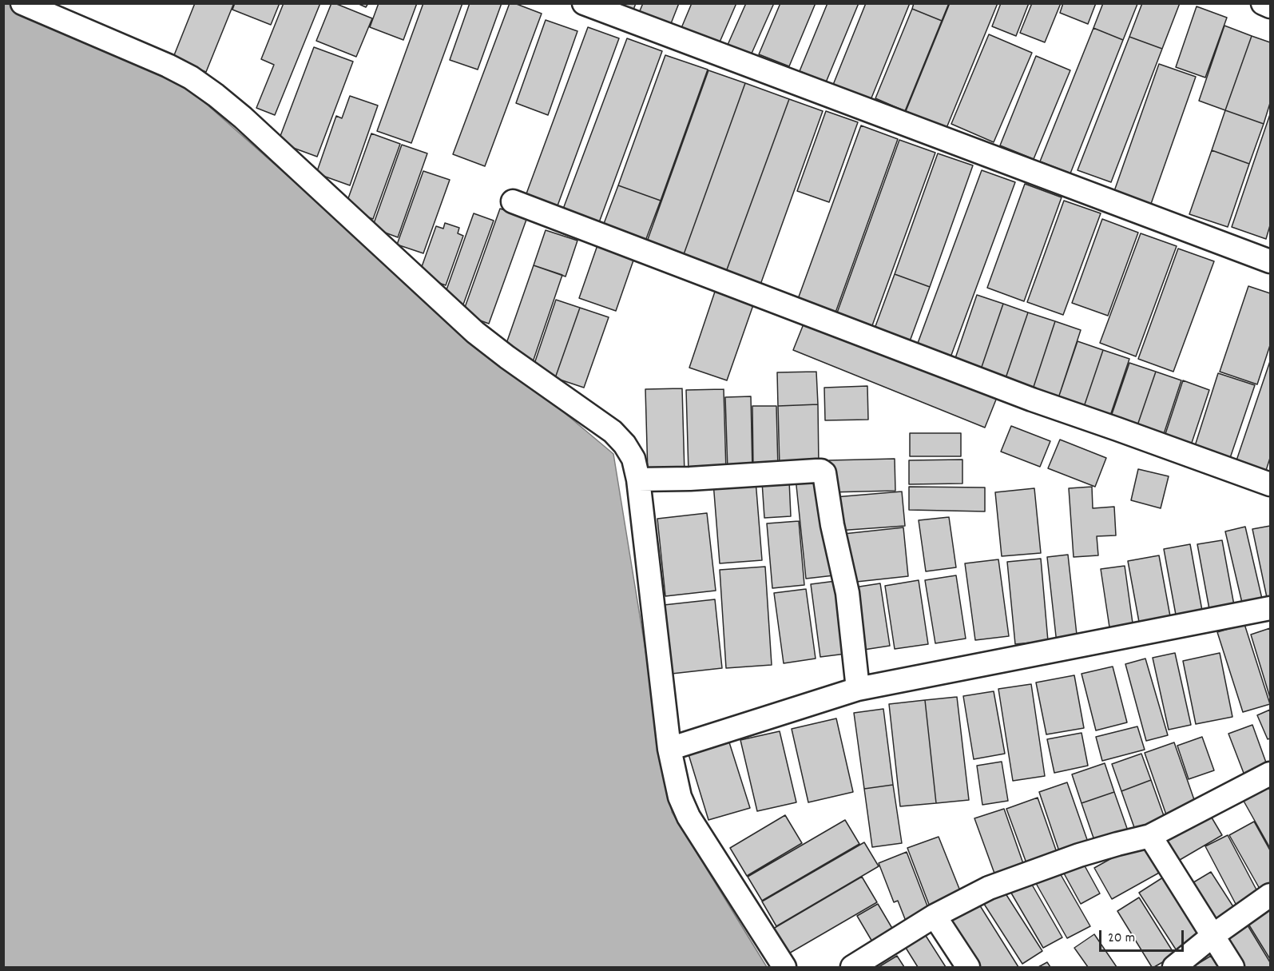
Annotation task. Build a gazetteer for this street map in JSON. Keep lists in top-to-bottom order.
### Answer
{
  "scale_bar": "20 m"
}
